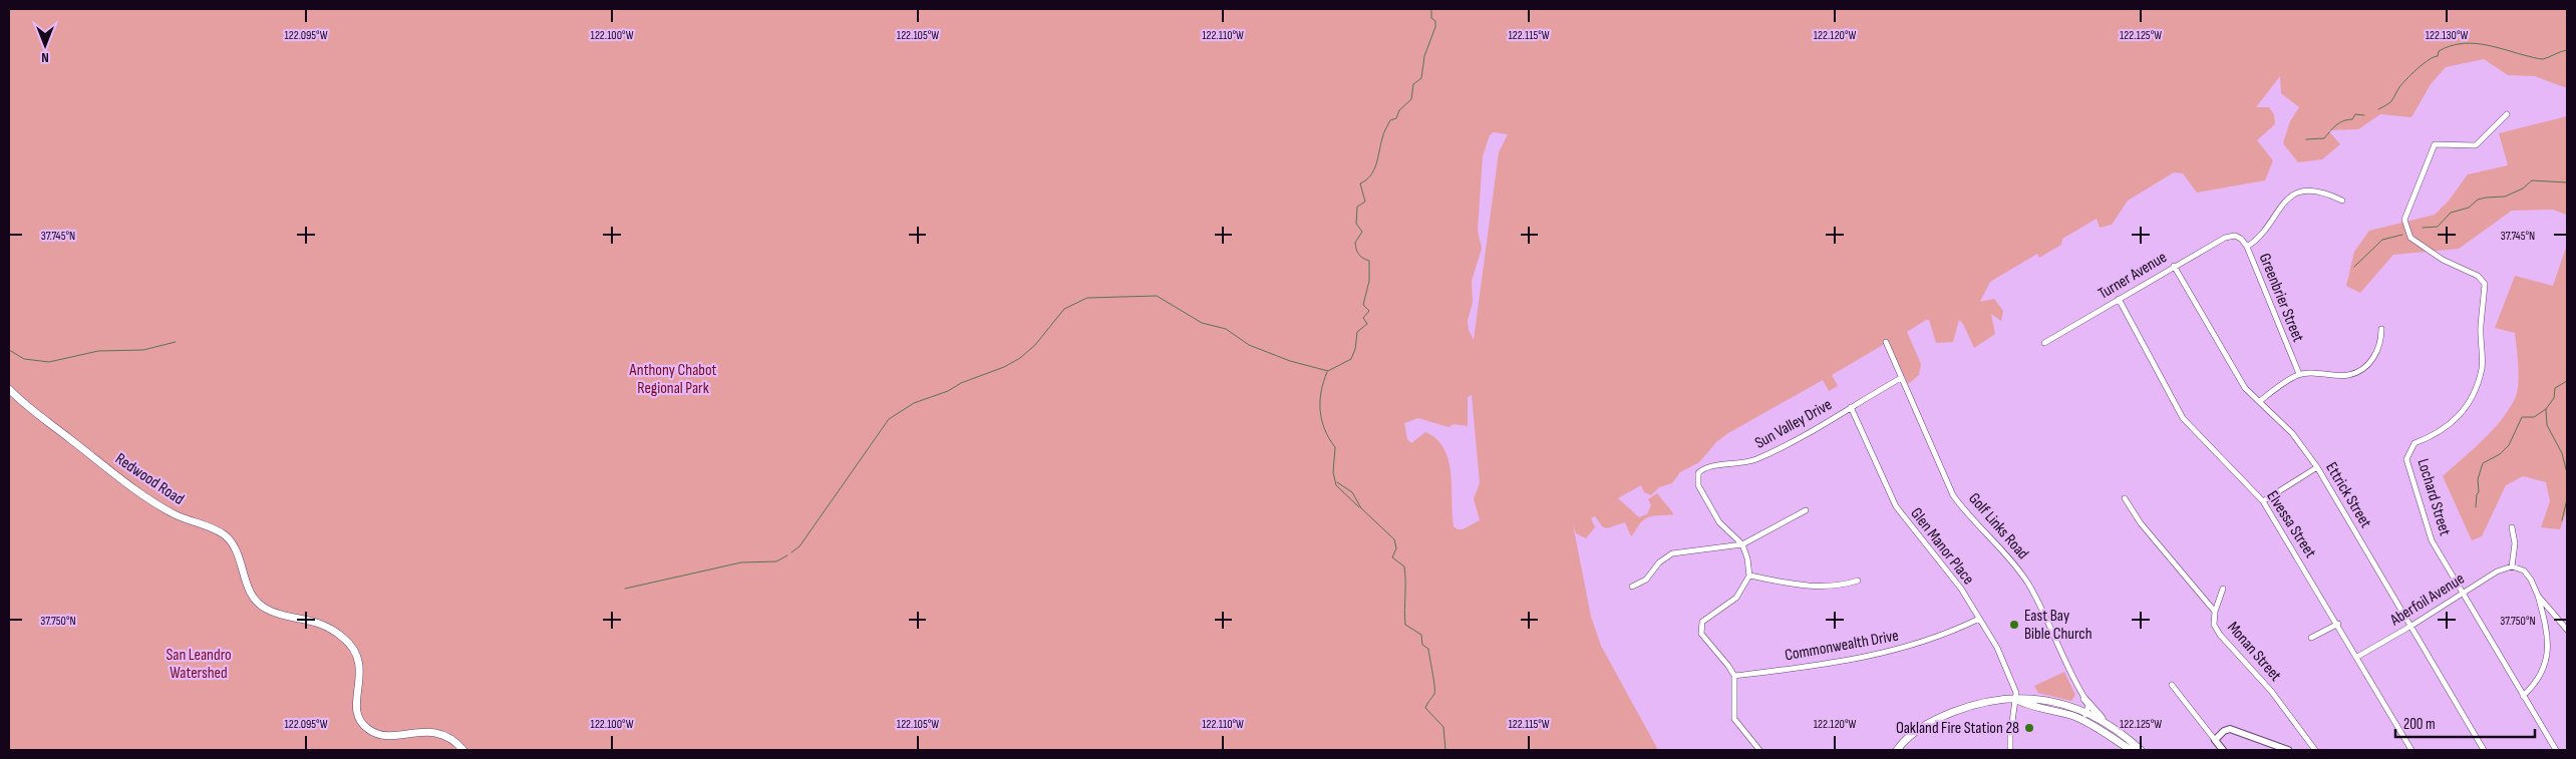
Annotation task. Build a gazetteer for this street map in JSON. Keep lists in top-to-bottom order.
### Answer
{
  "streets": {
    "main road": ["Redwood Road"],
    "street": [
      "Turner Avenue",
      "Greenbrier Street",
      "Sun Valley Drive",
      "Ettrick Street",
      "Lochard Street",
      "Elvessa Street",
      "Golf Links Road",
      "Glen Manor Place",
      "Aberfoil Avenue",
      "Commonwealth Drive",
      "Monan Street"
    ]
  },
  "crossings": [
    ["Turner Avenue", "Greenbrier Street"],
    ["Turner Avenue", "Ettrick Street"],
    ["Turner Avenue", "Elvessa Street"],
    ["Sun Valley Drive", "Golf Links Road"],
    ["Sun Valley Drive", "Glen Manor Place"],
    ["Ettrick Street", "Aberfoil Avenue"],
    ["Lochard Street", "Aberfoil Avenue"],
    ["Elvessa Street", "Aberfoil Avenue"],
    ["Glen Manor Place", "Commonwealth Drive"]
  ],
  "parks": ["Anthony Chabot Regional Park", "San Leandro Watershed"],
  "places": ["East Bay Bible Church", "Oakland Fire Station 28"],
  "scale_bar": "200 m",
  "north": "bottom",
  "coordinates": [
    "122.095°W",
    "122.100°W",
    "122.105°W",
    "122.110°W",
    "122.115°W",
    "122.120°W",
    "122.125°W",
    "122.130°W",
    "37.745°N",
    "37.750°N"
  ]
}
